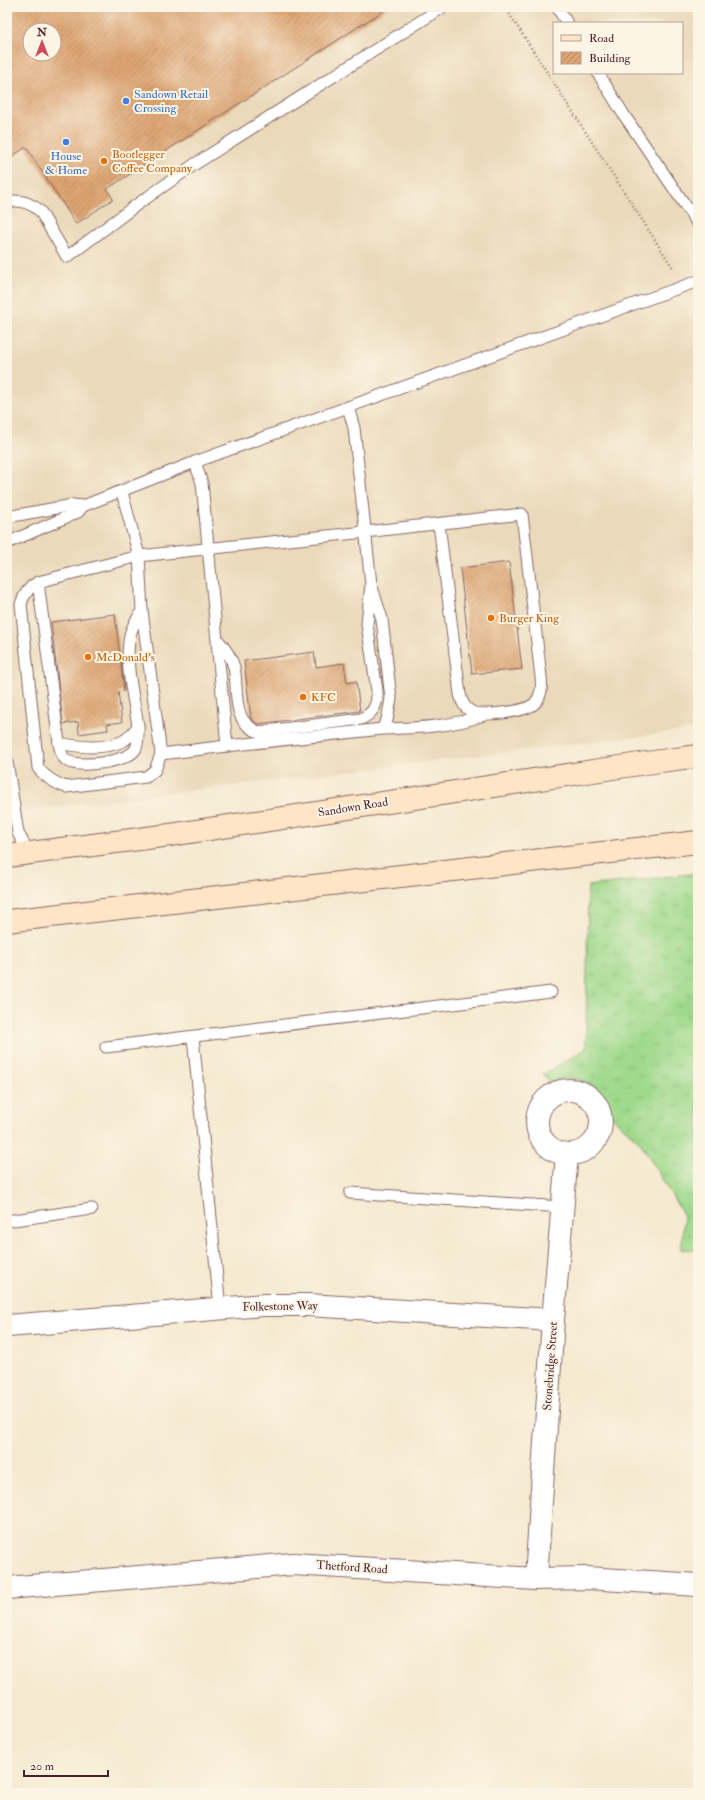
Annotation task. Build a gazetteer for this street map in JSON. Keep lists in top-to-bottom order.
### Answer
{
  "streets": {
    "main road": ["Sandown Road"],
    "street": ["Folkestone Way", "Stonebridge Street", "Thetford Road"]
  },
  "crossings": [
    ["Folkestone Way", "Stonebridge Street"],
    ["Stonebridge Street", "Thetford Road"]
  ],
  "places": [
    "Sandown Retail Crossing",
    "House & Home",
    "Bootlegger Coffee Company",
    "Burger King",
    "McDonald's",
    "KFC"
  ],
  "legend": ["Road", "Building"],
  "scale_bar": "20 m",
  "north": "top"
}
